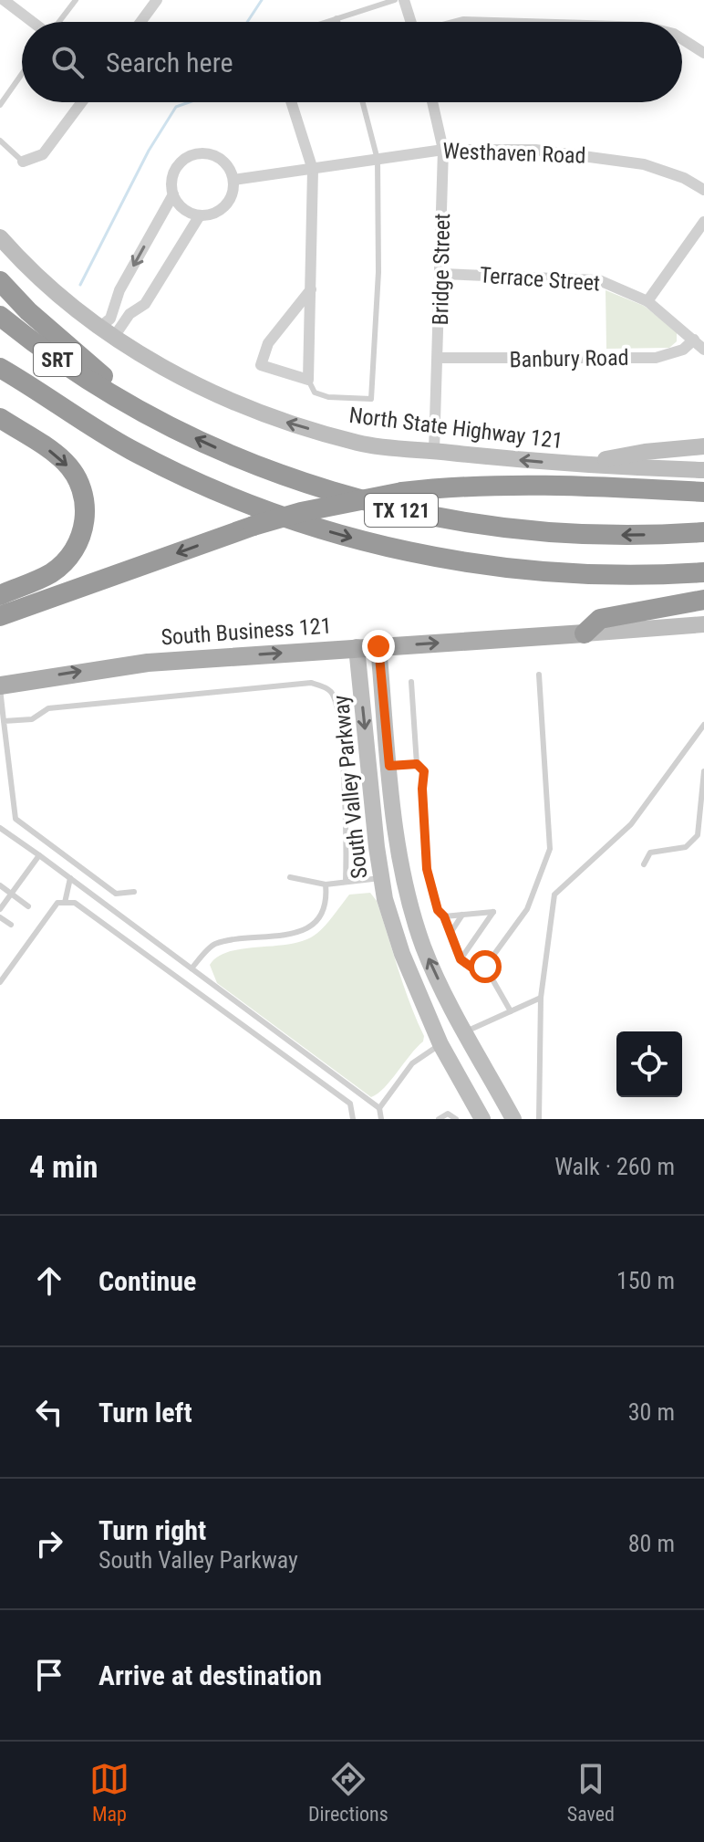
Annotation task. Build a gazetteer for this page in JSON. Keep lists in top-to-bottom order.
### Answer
{
  "streets": {
    "highway": ["SRT", "TX 121"],
    "main road": ["North State Highway 121", "South Business 121", "South Valley Parkway"],
    "street": [
      "Westhaven Road",
      "Bridge Street",
      "Terrace Street",
      "Banbury Road"
    ]
  },
  "crossings": [
    ["Westhaven Road", "Bridge Street"],
    ["Bridge Street", "Terrace Street"],
    ["Bridge Street", "Banbury Road"],
    ["Bridge Street", "North State Highway 121"],
    ["Terrace Street", "Banbury Road"],
    ["SRT", "TX 121"],
    ["South Business 121", "South Valley Parkway"]
  ],
  "one_way": ["North State Highway 121", "South Business 121"],
  "page": {
    "search": "Search here",
    "heading": ["4 min", "Walk · 260 m"],
    "list": [
      ["Continue", "150 m"],
      ["Turn left", "30 m"],
      ["Turn right", "South Valley Parkway", "80 m"],
      "Arrive at destination"
    ],
    "nav": ["Map", "Directions", "Saved"]
  }
}
